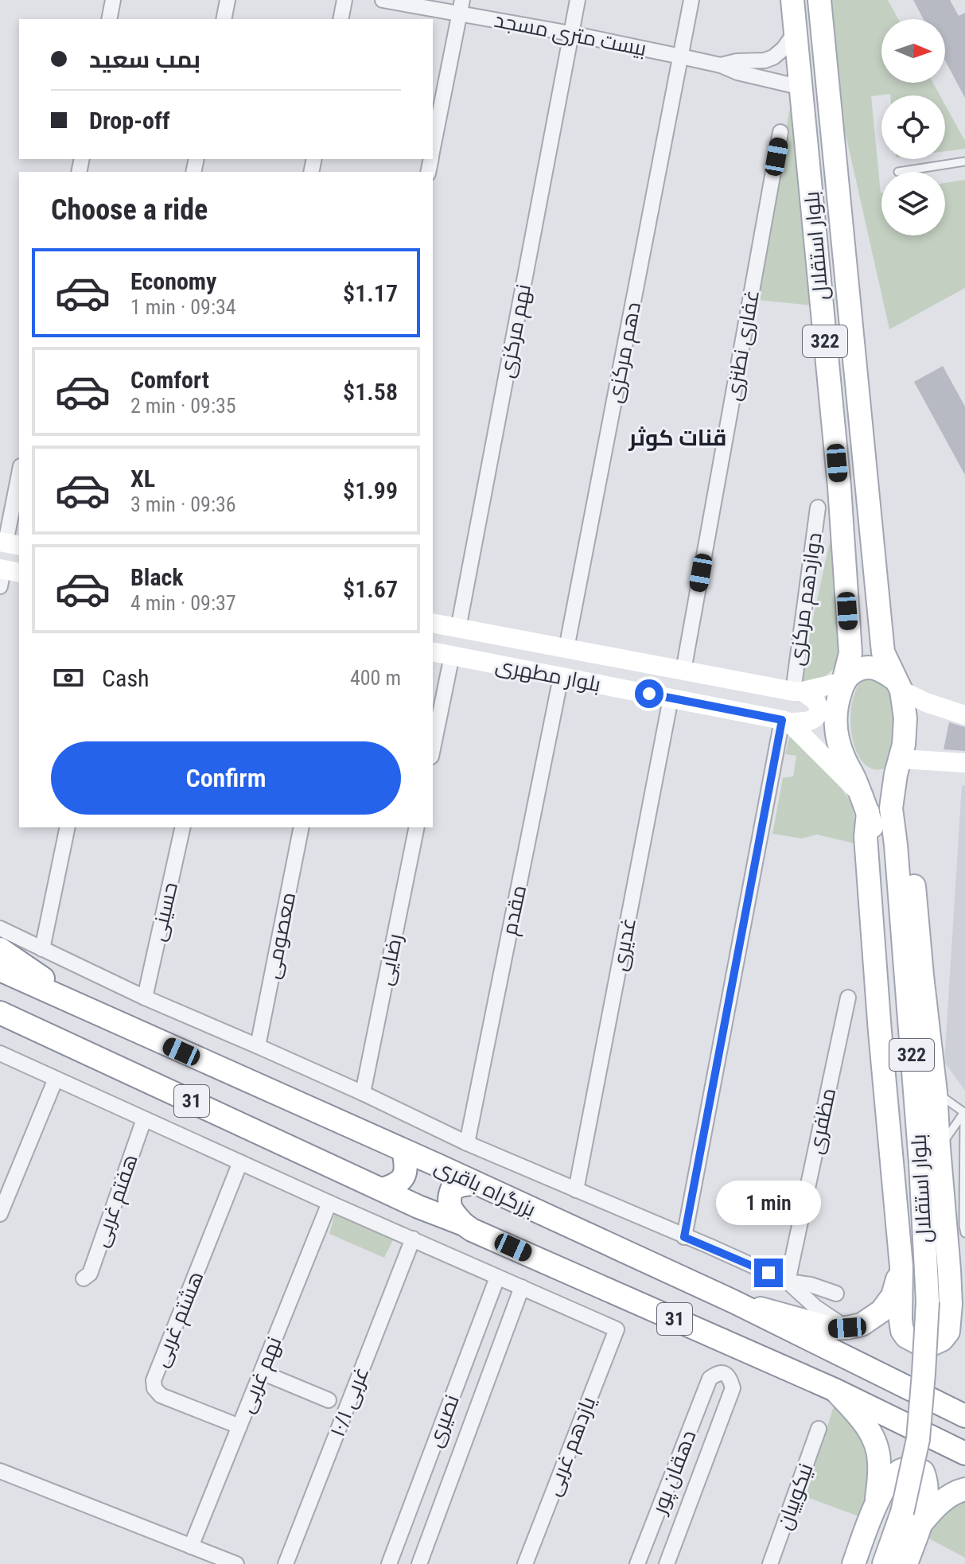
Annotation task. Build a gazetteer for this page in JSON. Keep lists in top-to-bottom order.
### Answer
{
  "streets": {
    "main road": [
      "بلوار استقلال",
      "322",
      "بلوار مطهری",
      "31",
      "بزرگراه باقری"
    ],
    "street": [
      "بیست متری مسجد",
      "نهم مرکزی",
      "غفاری نطنزی",
      "دهم مرکزی",
      "دوازدهم مرکزی",
      "مقدم",
      "حسینی",
      "معصومی",
      "غدیری",
      "رضایی",
      "مظفری",
      "هفتم غربی",
      "هشتم غربی",
      "نهم غربی",
      "۱۰/۱ غربی",
      "نصیری",
      "یازدهم غربی",
      "دهقان پور",
      "نیکوییان"
    ]
  },
  "crossings": [
    ["بیست متری مسجد", "بلوار استقلال"],
    ["بیست متری مسجد", "نهم مرکزی"],
    ["بیست متری مسجد", "دهم مرکزی"],
    ["نهم مرکزی", "بلوار مطهری"],
    ["غفاری نطنزی", "بلوار مطهری"],
    ["دهم مرکزی", "بلوار مطهری"],
    ["دوازدهم مرکزی", "بلوار مطهری"],
    ["بلوار مطهری", "مقدم"],
    ["بلوار مطهری", "غدیری"],
    ["هشتم غربی", "نهم غربی"],
    ["نصیری", "یازدهم غربی"]
  ],
  "districts": ["قنات کوثر"],
  "north": "right",
  "page": {
    "banner": ["بمب سعید", "Drop-off"],
    "heading": "Choose a ride",
    "list": [
      {
        "name": "Economy",
        "note": "1 min · 09:34",
        "value": "$1.17"
      },
      {
        "name": "Comfort",
        "note": "2 min · 09:35",
        "value": "$1.58"
      },
      {
        "name": "XL",
        "note": "3 min · 09:36",
        "value": "$1.99"
      },
      {
        "name": "Black",
        "note": "4 min · 09:37",
        "value": "$1.67"
      }
    ],
    "pay": ["Cash", "400 m"],
    "buttons": "Confirm",
    "bubble": "1 min"
  }
}
